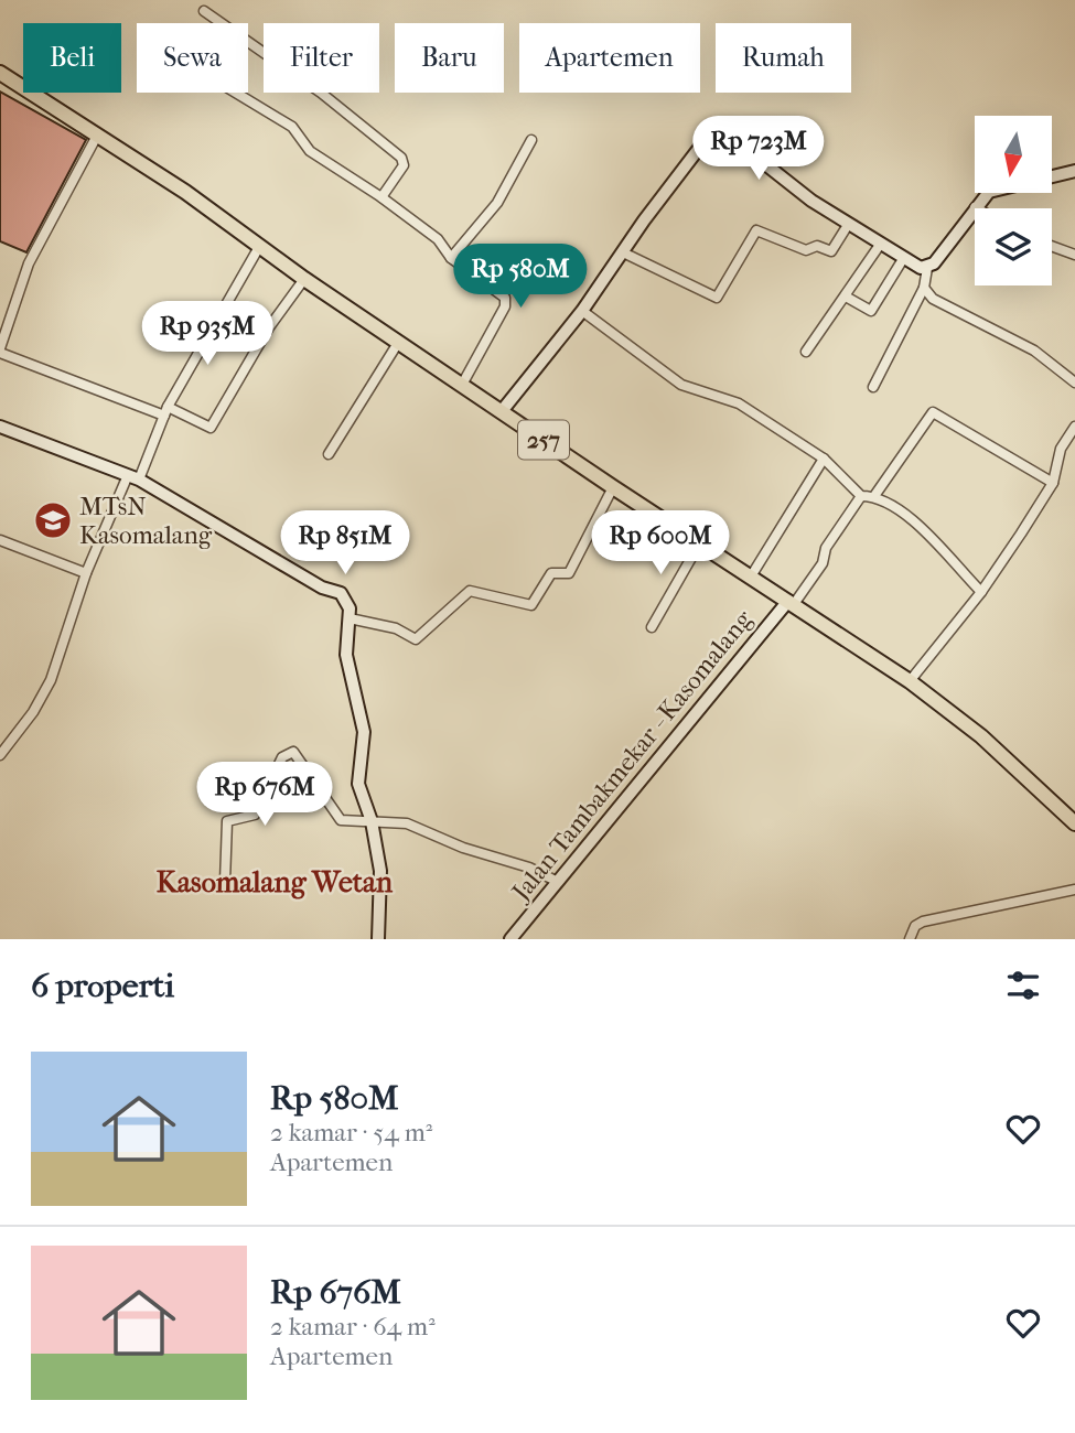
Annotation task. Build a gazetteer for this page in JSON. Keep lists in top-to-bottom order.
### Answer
{
  "streets": {
    "main road": ["257"],
    "street": ["Jalan Tambakmekar - Kasomalang"]
  },
  "crossings": [
    ["257", "Jalan Tambakmekar - Kasomalang"]
  ],
  "districts": ["Kasomalang Wetan"],
  "places": {
    "school or university": ["MTsN Kasomalang"]
  },
  "north": "bottom",
  "page": {
    "chip": [
      "Beli",
      "Sewa",
      "Filter",
      "Baru",
      "Apartemen",
      "Rumah"
    ],
    "price": [
      "Rp 723M",
      "Rp 580M",
      "Rp 935M",
      "Rp 851M",
      "Rp 600M",
      "Rp 676M"
    ],
    "heading": "6 properti",
    "list": [
      {
        "name": "Rp 580M",
        "note": "2 kamar · 54 m² · Apartemen"
      },
      {
        "name": "Rp 676M",
        "note": "2 kamar · 64 m² · Apartemen"
      }
    ]
  }
}
